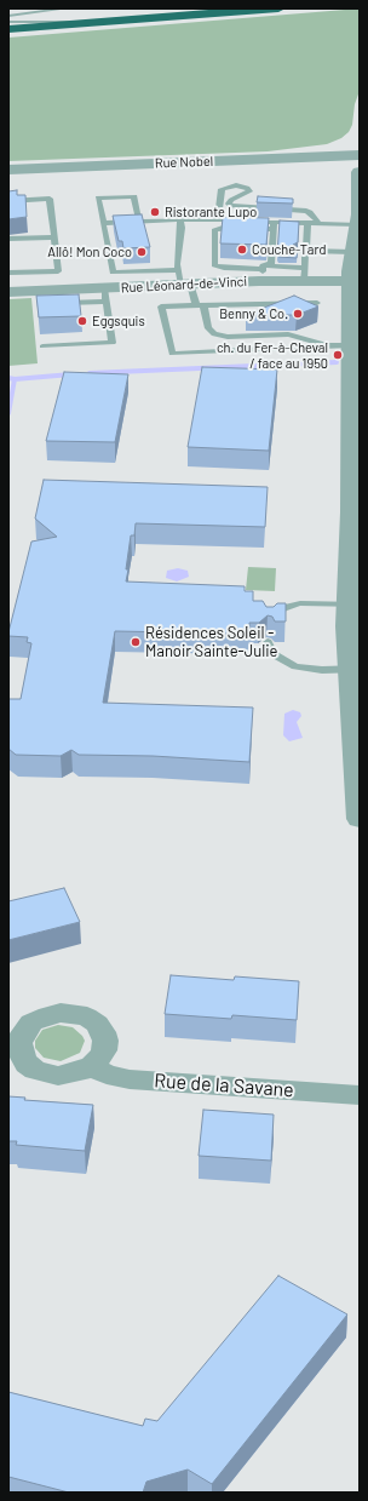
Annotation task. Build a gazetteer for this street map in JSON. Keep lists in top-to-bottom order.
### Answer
{
  "streets": {
    "street": ["Rue Nobel", "Rue Léonard-de-Vinci", "Rue de la Savane"]
  },
  "places": [
    "Ristorante Lupo",
    "Couche-Tard",
    "Allô! Mon Coco",
    "Benny & Co.",
    "Eggsquis",
    "ch. du Fer-à-Cheval / face au 1950",
    "Résidences Soleil - Manoir Sainte-Julie"
  ]
}
